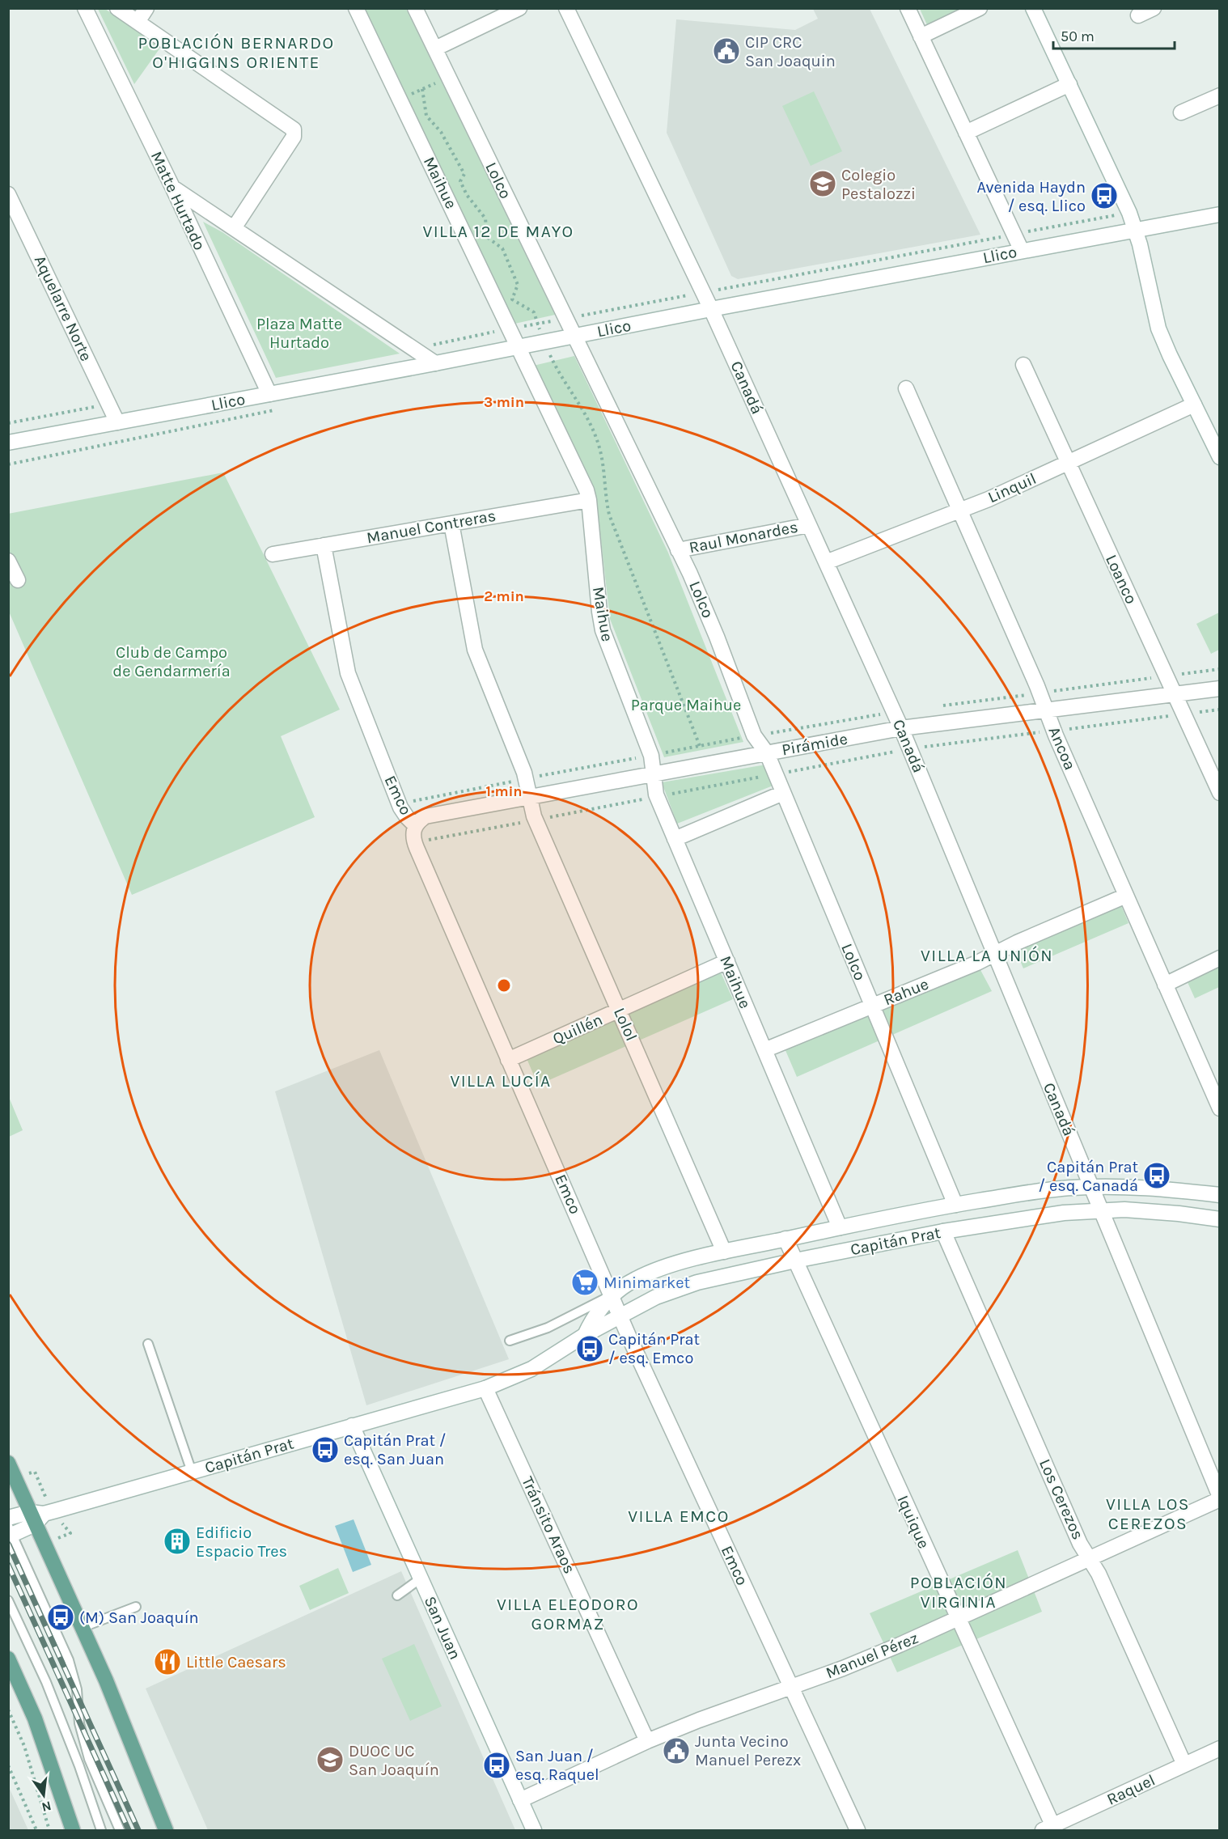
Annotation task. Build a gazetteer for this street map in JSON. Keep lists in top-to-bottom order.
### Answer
{
  "streets": {
    "street": [
      "Lolco",
      "Maihue",
      "Matte Hurtado",
      "Llico",
      "Aquelarre Norte",
      "Canadá",
      "Linquil",
      "Manuel Contreras",
      "Raul Monardes",
      "Loanco",
      "Pirámide",
      "Ancoa",
      "Emco",
      "Rahue",
      "Lolol",
      "Quillén",
      "Capitán Prat",
      "Los Cerezos",
      "Iquique",
      "Tránsito Araos",
      "San Juan",
      "Manuel Pérez",
      "Raquel"
    ]
  },
  "crossings": [
    ["Lolco", "Llico"],
    ["Lolco", "Raul Monardes"],
    ["Lolco", "Pirámide"],
    ["Lolco", "Rahue"],
    ["Lolco", "Capitán Prat"],
    ["Maihue", "Llico"],
    ["Maihue", "Manuel Contreras"],
    ["Maihue", "Pirámide"],
    ["Maihue", "Rahue"],
    ["Maihue", "Quillén"],
    ["Maihue", "Capitán Prat"],
    ["Matte Hurtado", "Llico"],
    ["Llico", "Aquelarre Norte"],
    ["Llico", "Canadá"],
    ["Canadá", "Linquil"],
    ["Canadá", "Raul Monardes"],
    ["Canadá", "Pirámide"],
    ["Canadá", "Rahue"],
    ["Canadá", "Capitán Prat"],
    ["Canadá", "Manuel Pérez"],
    ["Linquil", "Loanco"],
    ["Linquil", "Ancoa"],
    ["Manuel Contreras", "Emco"],
    ["Manuel Contreras", "Lolol"],
    ["Loanco", "Pirámide"],
    ["Pirámide", "Ancoa"],
    ["Pirámide", "Emco"],
    ["Pirámide", "Lolol"],
    ["Ancoa", "Rahue"],
    ["Emco", "Quillén"],
    ["Emco", "Capitán Prat"],
    ["Emco", "Manuel Pérez"],
    ["Lolol", "Quillén"],
    ["Lolol", "Capitán Prat"],
    ["Capitán Prat", "Los Cerezos"],
    ["Capitán Prat", "Iquique"],
    ["Capitán Prat", "Tránsito Araos"],
    ["Capitán Prat", "San Juan"],
    ["Los Cerezos", "Manuel Pérez"],
    ["Los Cerezos", "Raquel"],
    ["Iquique", "Manuel Pérez"],
    ["Iquique", "Raquel"],
    ["Tránsito Araos", "Manuel Pérez"],
    ["San Juan", "Manuel Pérez"]
  ],
  "districts": [
    "POBLACIÓN BERNARDO O'HIGGINS ORIENTE",
    "VILLA 12 DE MAYO",
    "VILLA LA UNIÓN",
    "VILLA LUCÍA",
    "VILLA LOS CEREZOS",
    "VILLA EMCO",
    "POBLACIÓN VIRGINIA",
    "VILLA ELEODORO GORMAZ"
  ],
  "parks": ["Plaza Matte Hurtado", "Club de Campo de Gendarmería", "Parque Maihue"],
  "places": {
    "public building": ["CIP CRC San Joaquin", "Junta Vecino Manuel Perezx"],
    "school or university": ["Colegio Pestalozzi", "DUOC UC San Joaquín"],
    "bus stop": [
      "Avenida Haydn / esq. Llico",
      "Capitán Prat / esq. Canadá",
      "Capitán Prat / esq. Emco",
      "Capitán Prat / esq. San Juan",
      "(M) San Joaquín",
      "San Juan / esq. Raquel"
    ],
    "supermarket": ["Minimarket"],
    "building": ["Edificio Espacio Tres"],
    "restaurant": ["Little Caesars"]
  },
  "scale_bar": "50 m",
  "north": "bottom",
  "rings": ["3 min", "2 min", "1 min"]
}
